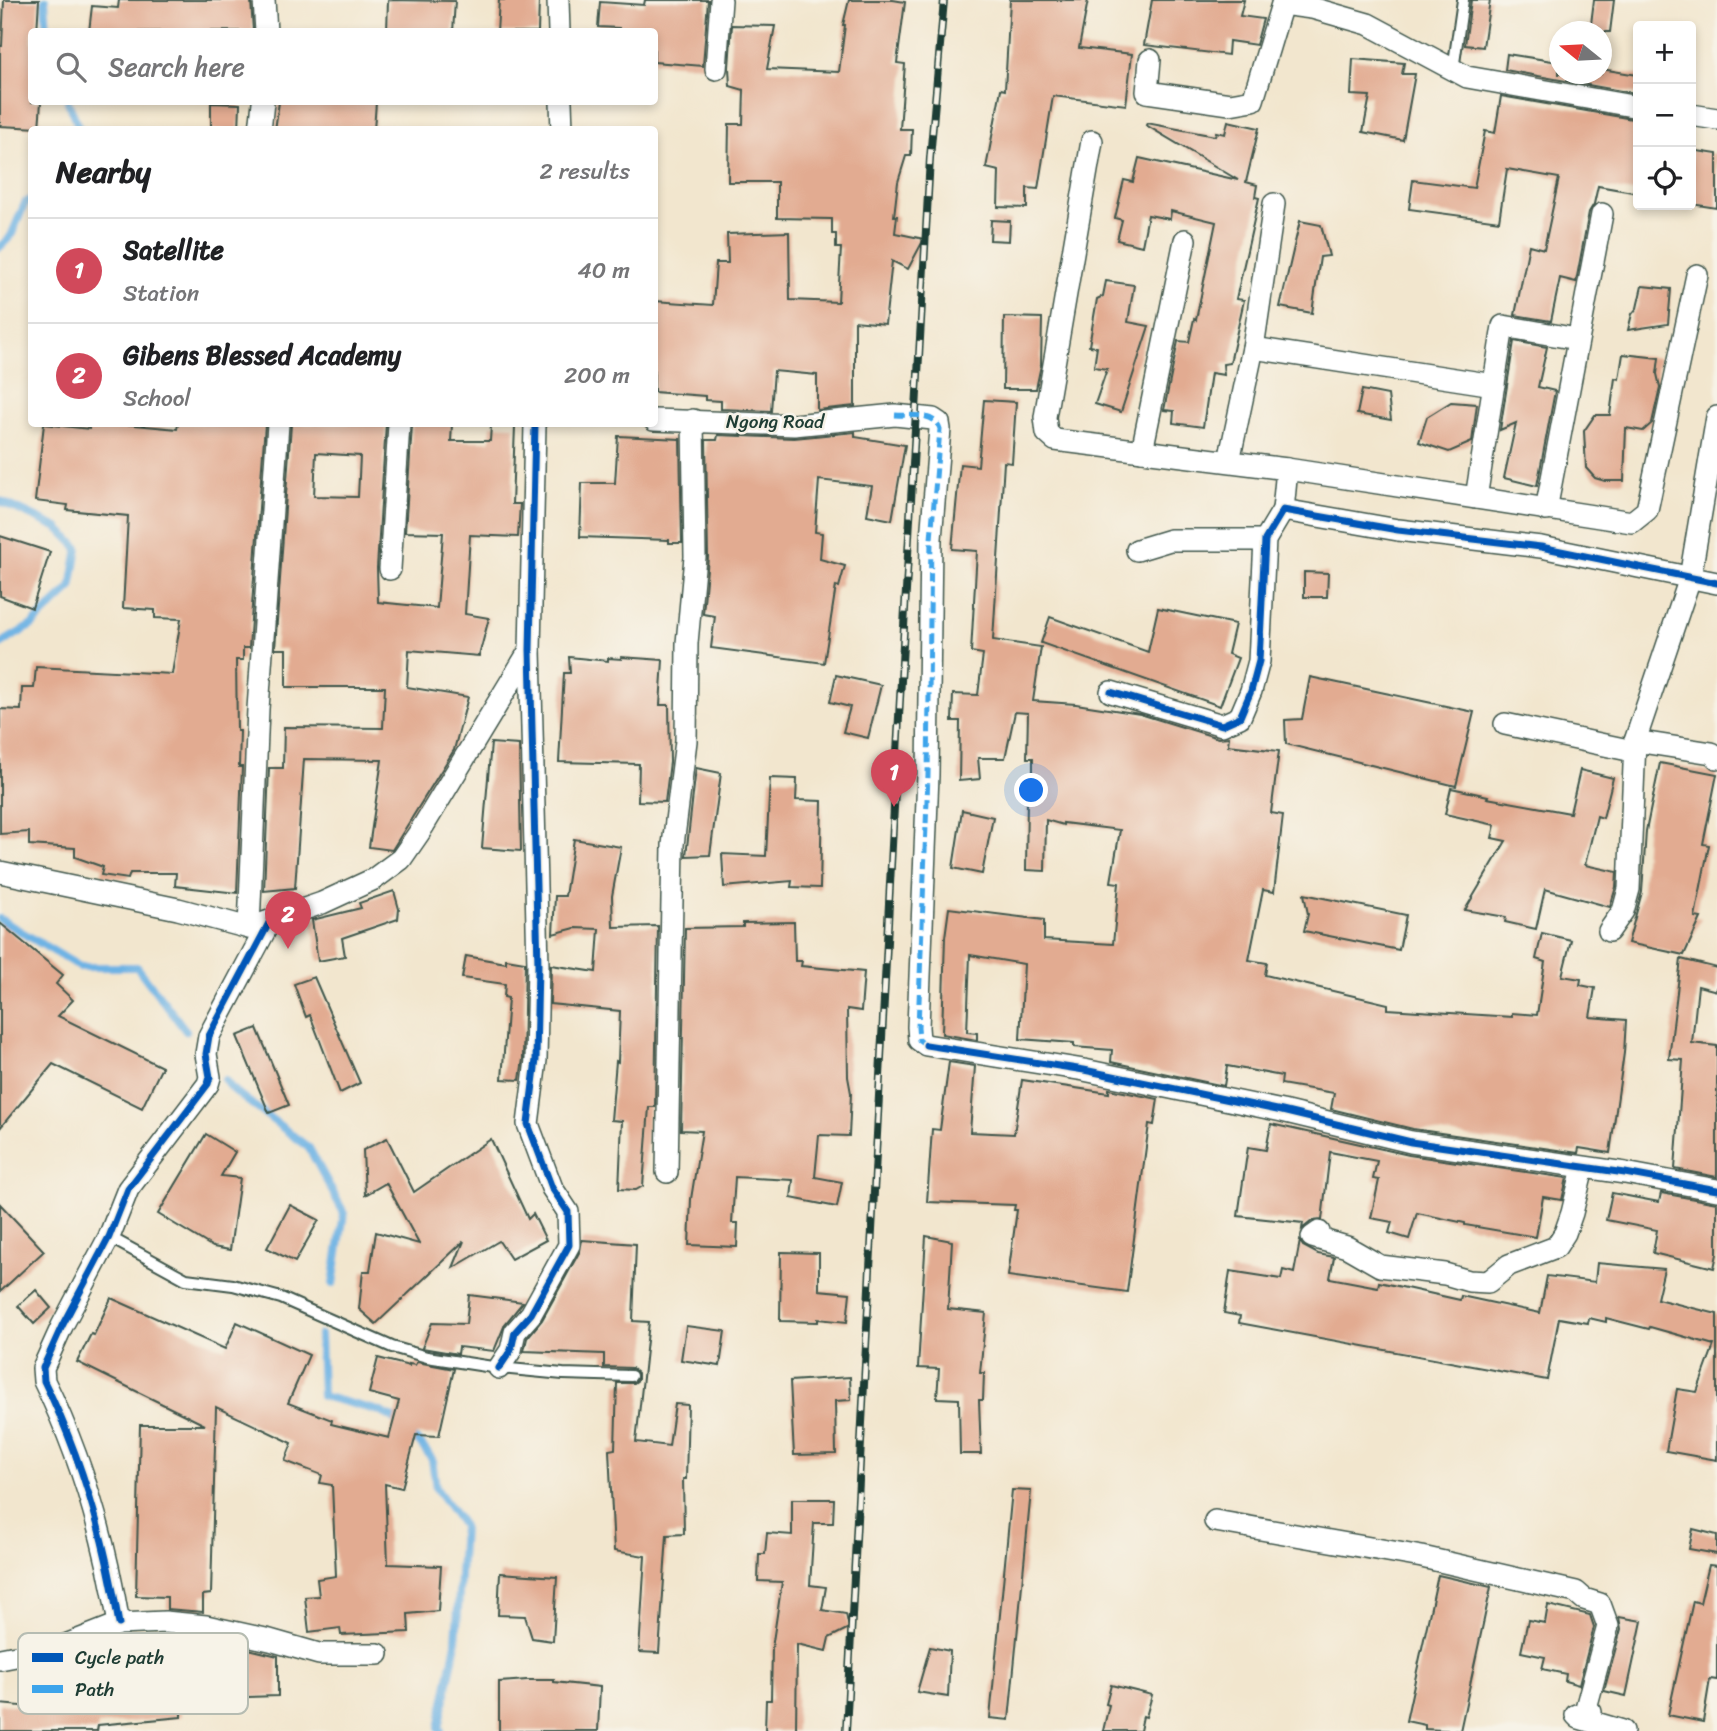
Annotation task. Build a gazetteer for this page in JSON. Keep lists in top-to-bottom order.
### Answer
{
  "streets": {
    "street": ["Ngong Road"]
  },
  "legend": ["Cycle path", "Path"],
  "north": "left",
  "page": {
    "map_buttons": ["+", "−"],
    "search": "Search here",
    "heading": ["Nearby", "2 results"],
    "list": [
      {
        "mark": "1",
        "name": "Satellite",
        "note": "Station",
        "value": "40 m"
      },
      {
        "mark": "2",
        "name": "Gibens Blessed Academy",
        "note": "School",
        "value": "200 m"
      }
    ],
    "pins": ["1", "2"]
  }
}
